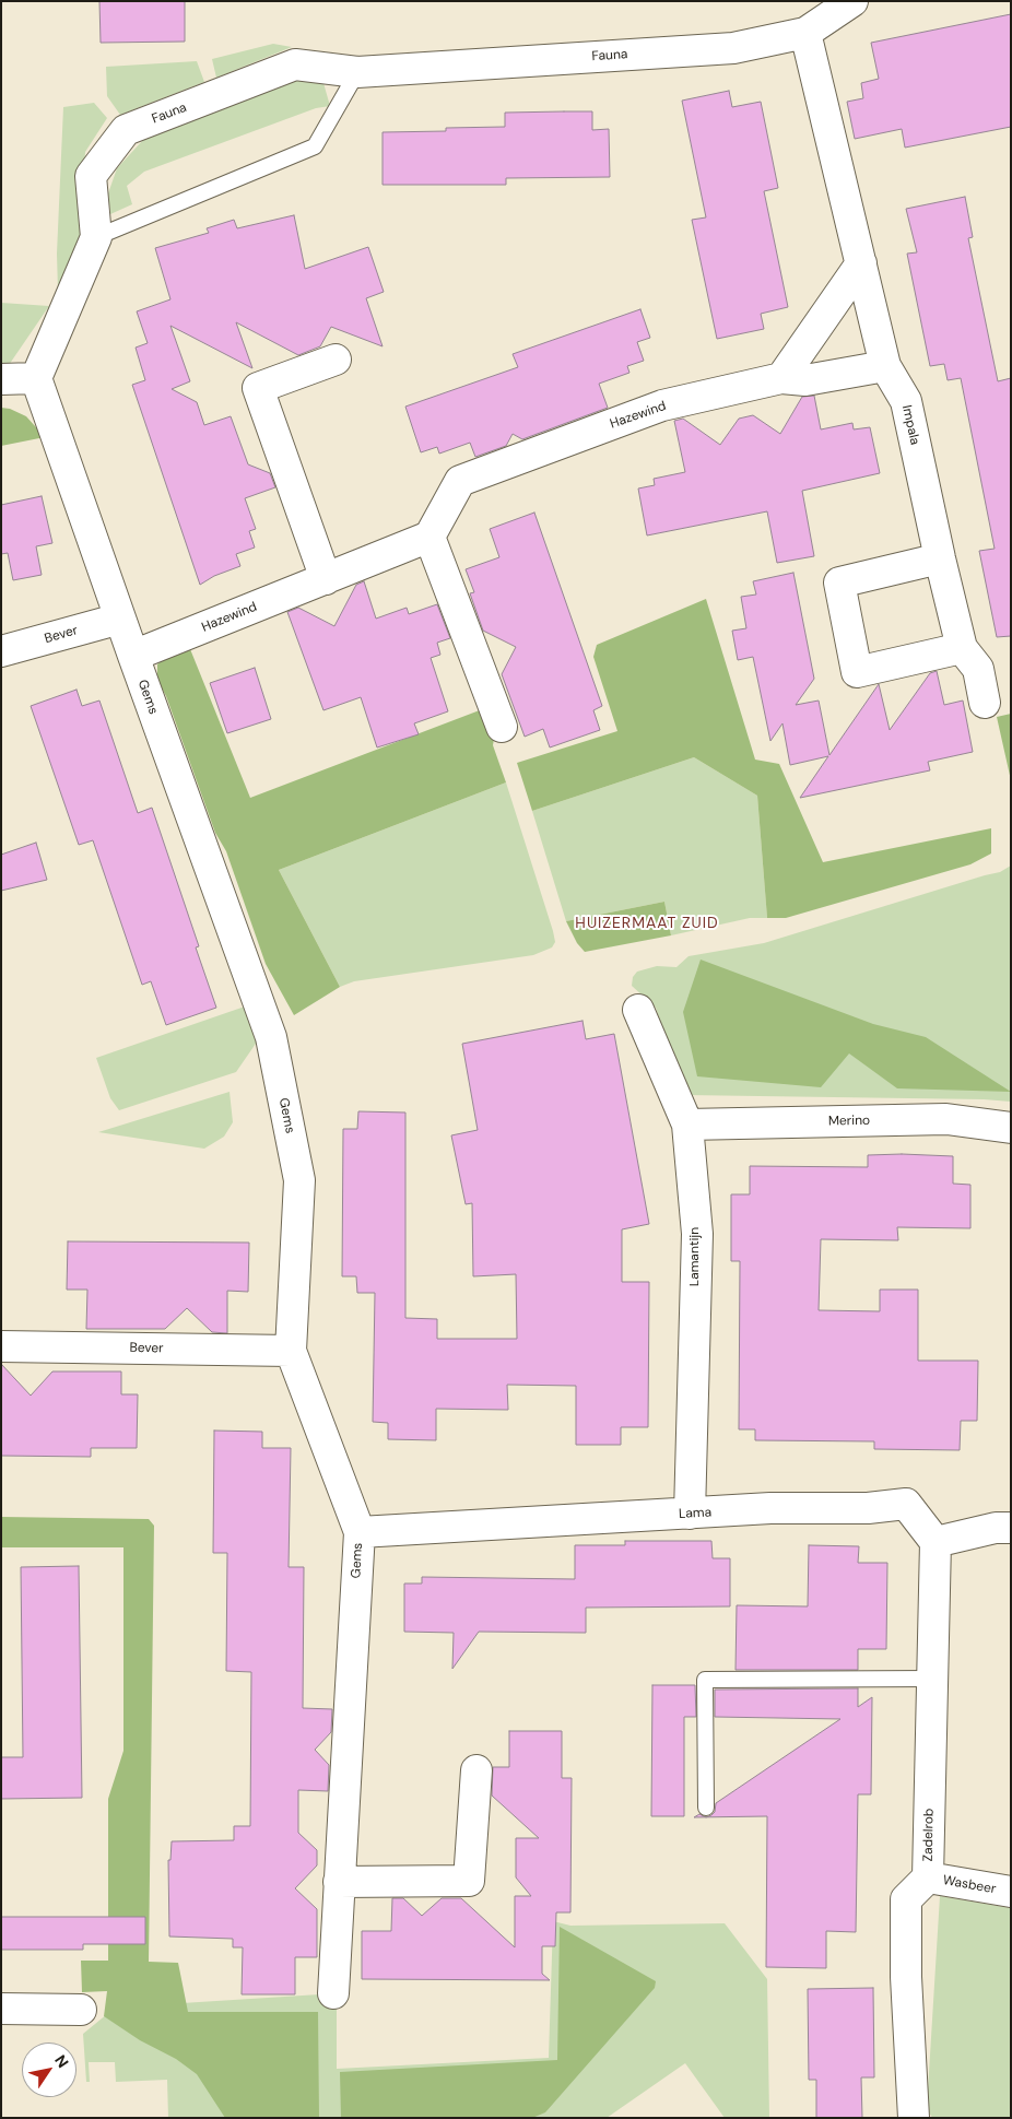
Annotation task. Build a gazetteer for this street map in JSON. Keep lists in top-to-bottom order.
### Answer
{
  "streets": {
    "street": [
      "Fauna",
      "Hazewind",
      "Impala",
      "Bever",
      "Gems",
      "Merino",
      "Lamantijn",
      "Lama",
      "Zadelrob",
      "Wasbeer"
    ]
  },
  "crossings": [
    ["Fauna", "Impala"],
    ["Fauna", "Gems"],
    ["Hazewind", "Impala"],
    ["Hazewind", "Gems"],
    ["Bever", "Gems"],
    ["Gems", "Lama"],
    ["Merino", "Lamantijn"],
    ["Lamantijn", "Lama"],
    ["Lama", "Zadelrob"],
    ["Zadelrob", "Wasbeer"]
  ],
  "districts": ["HUIZERMAAT ZUID"],
  "north": "top right"
}
